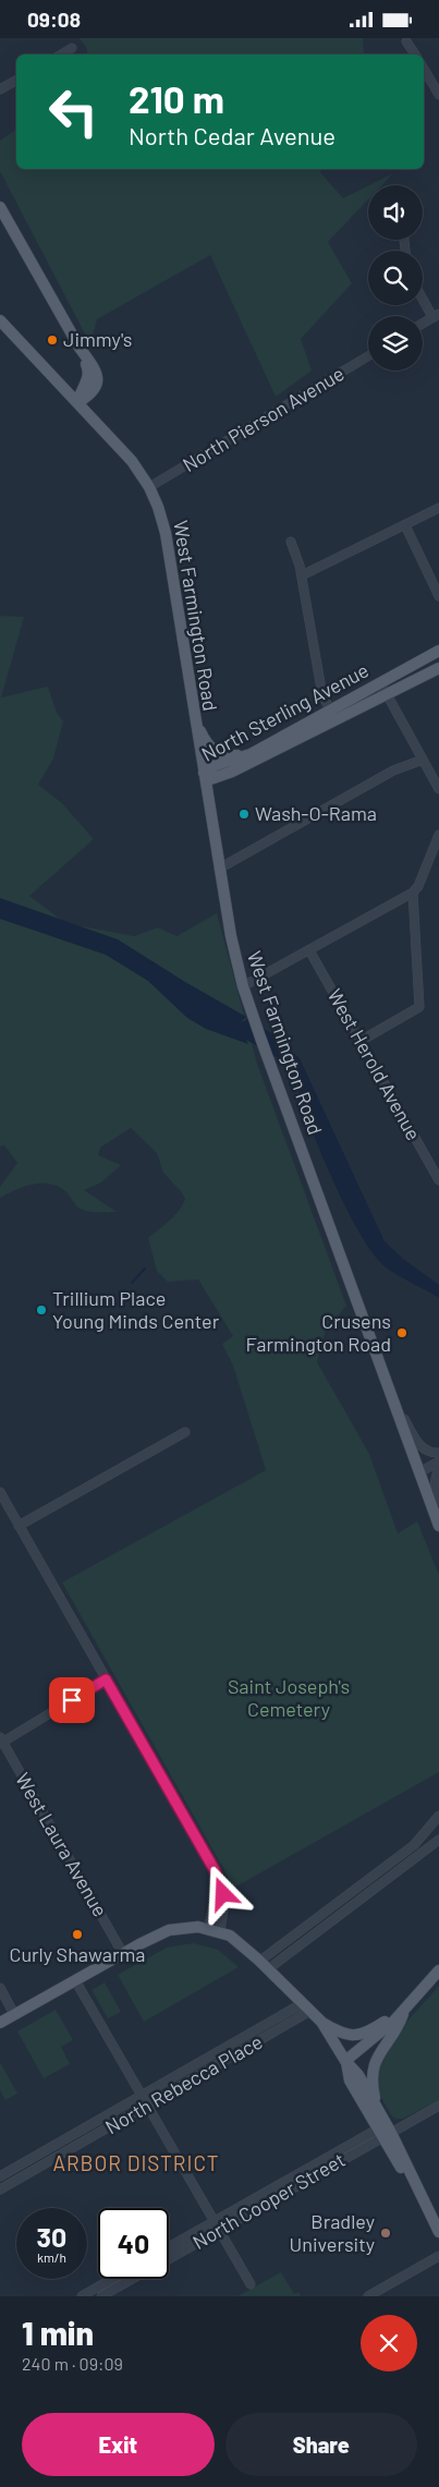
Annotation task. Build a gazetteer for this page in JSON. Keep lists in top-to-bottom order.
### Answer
{
  "streets": {
    "main road": ["West Farmington Road", "North Sterling Avenue"],
    "street": [
      "North Pierson Avenue",
      "West Herold Avenue",
      "West Laura Avenue",
      "North Rebecca Place",
      "North Cooper Street"
    ]
  },
  "crossings": [
    ["North Pierson Avenue", "West Farmington Road"],
    ["West Farmington Road", "North Sterling Avenue"]
  ],
  "districts": ["ARBOR DISTRICT"],
  "parks": ["Saint Joseph's Cemetery"],
  "places": [
    "Jimmy's",
    "Wash-O-Rama",
    "Trillium Place Young Minds Center",
    "Crusens Farmington Road",
    "Curly Shawarma",
    "Bradley University"
  ],
  "page": {
    "status": "09:08",
    "turn": ["210 m", "North Cedar Avenue"],
    "speed": "30 km/h",
    "limit": "40",
    "heading": ["1 min", "240 m · 09:09"],
    "buttons": ["Exit", "Share"]
  }
}
